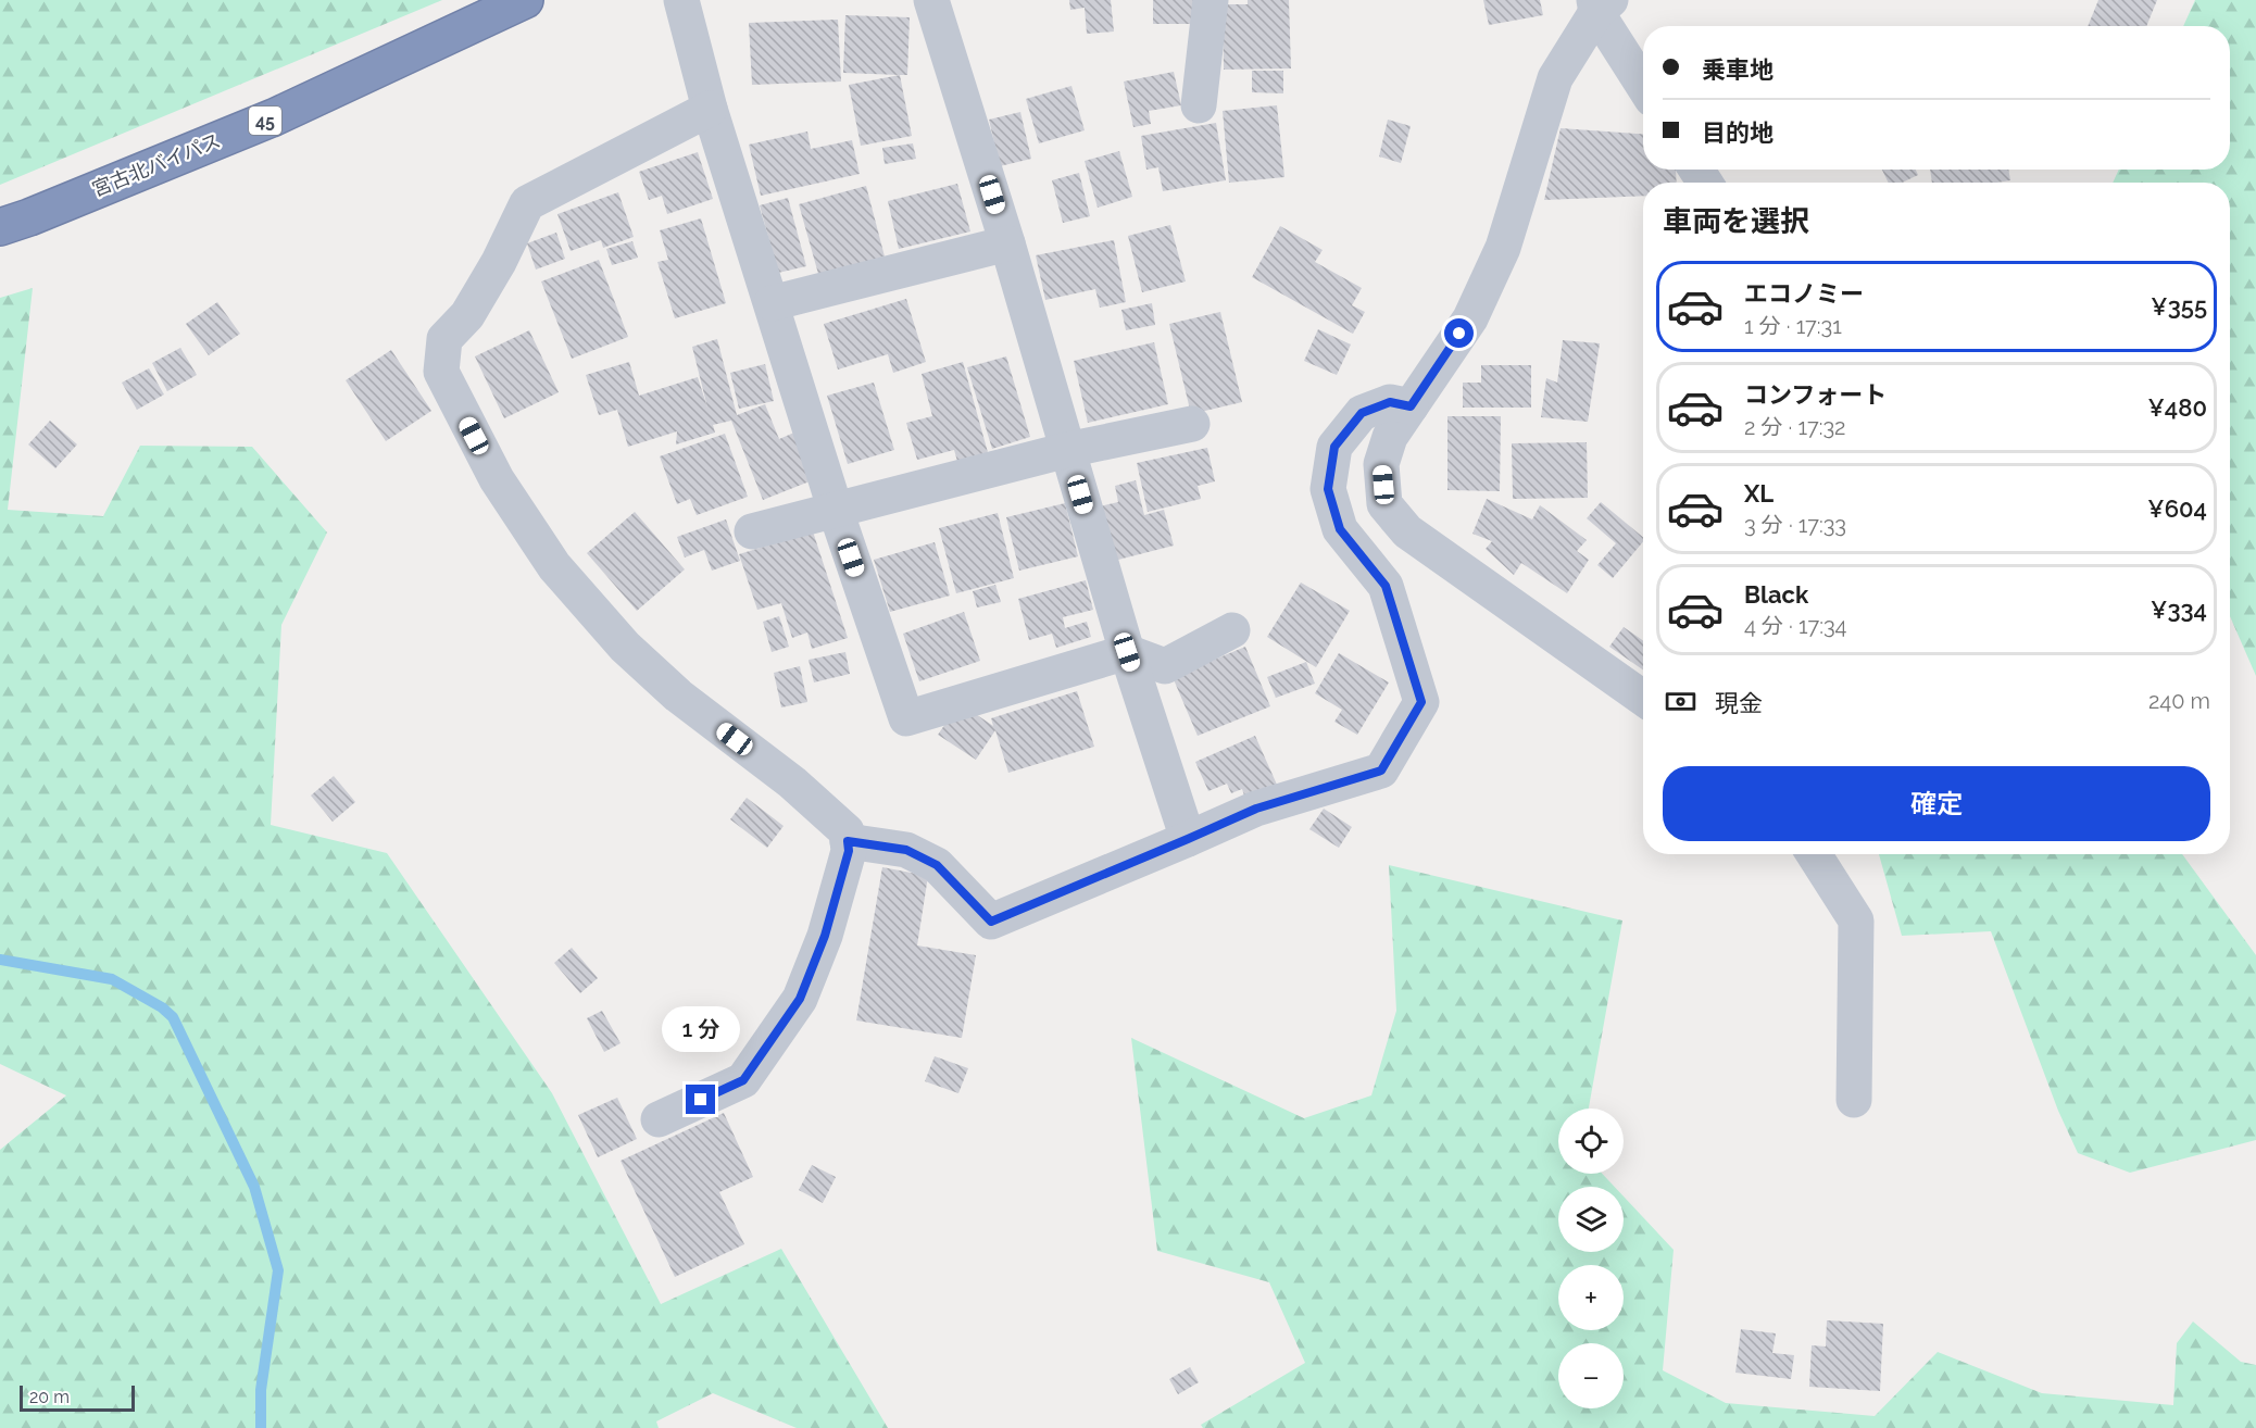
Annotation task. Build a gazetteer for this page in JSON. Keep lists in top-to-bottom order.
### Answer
{
  "streets": {
    "highway": ["45", "宮古北バイパス"]
  },
  "scale_bar": "20 m",
  "page": {
    "banner": ["乗車地", "目的地"],
    "heading": "車両を選択",
    "list": [
      {
        "name": "エコノミー",
        "note": "1 分 · 17:31",
        "value": "¥355"
      },
      {
        "name": "コンフォート",
        "note": "2 分 · 17:32",
        "value": "¥480"
      },
      {
        "name": "XL",
        "note": "3 分 · 17:33",
        "value": "¥604"
      },
      {
        "name": "Black",
        "note": "4 分 · 17:34",
        "value": "¥334"
      }
    ],
    "pay": ["現金", "240 m"],
    "buttons": "確定",
    "bubble": "1 分",
    "map_buttons": ["+", "−"],
    "scale": "20 m"
  }
}
